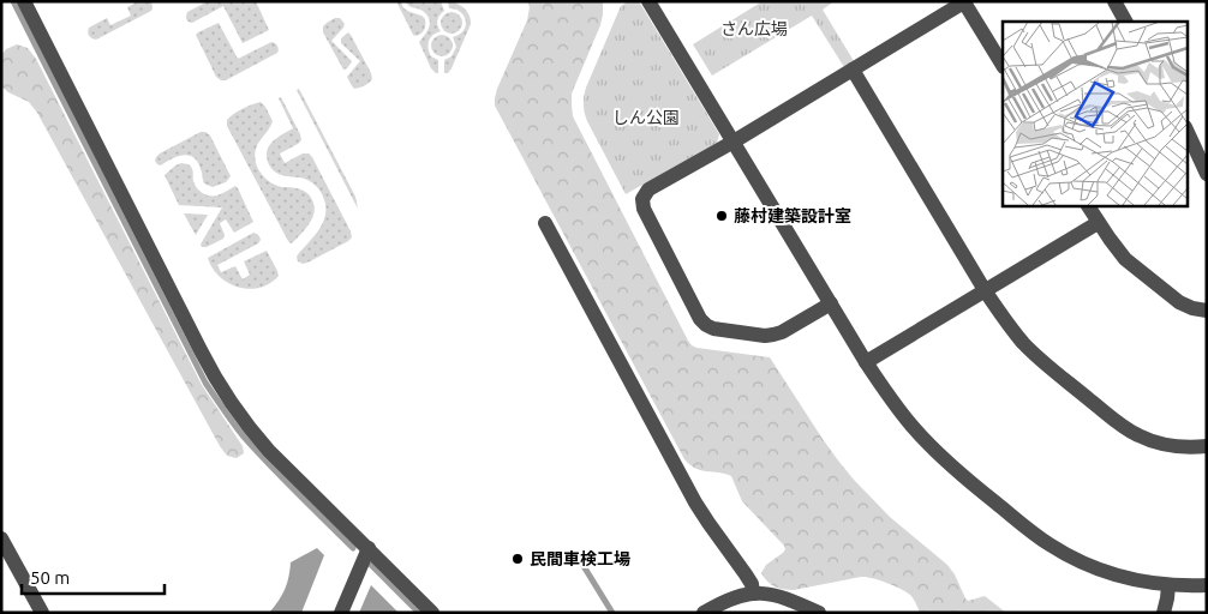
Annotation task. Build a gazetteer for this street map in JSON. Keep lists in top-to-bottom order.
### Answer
{
  "parks": ["さん広場", "しん公園"],
  "places": ["藤村建築設計室", "民間車検工場"],
  "scale_bar": "50 m"
}
